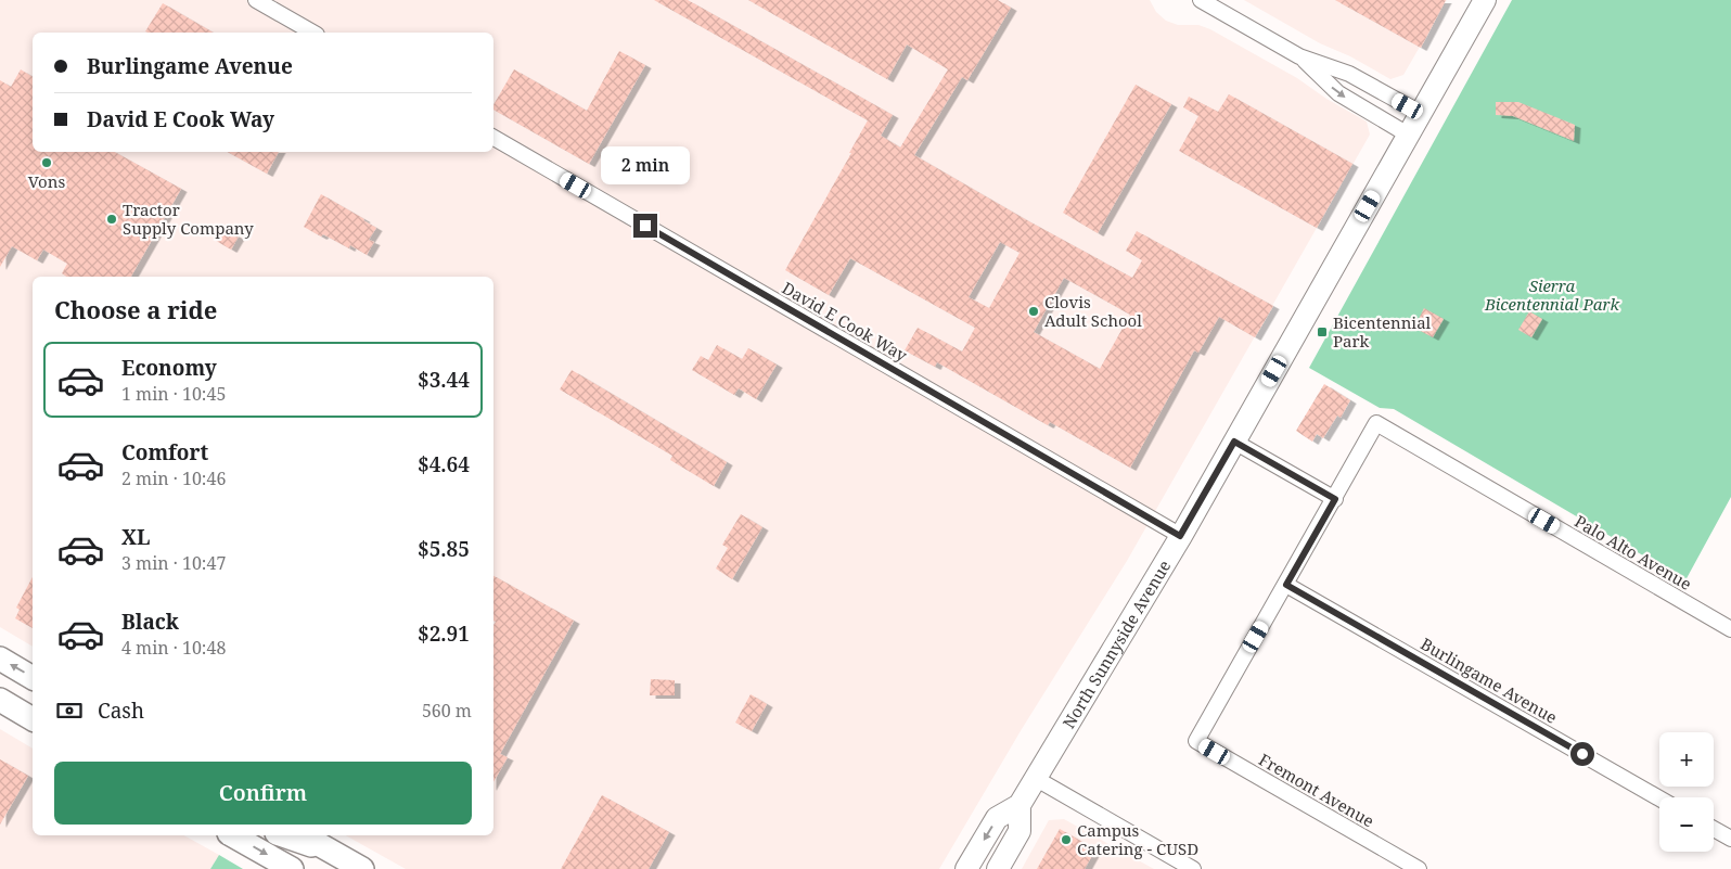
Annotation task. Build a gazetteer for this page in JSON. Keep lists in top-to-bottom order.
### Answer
{
  "streets": {
    "main road": ["North Sunnyside Avenue"],
    "street": [
      "David E Cook Way",
      "Palo Alto Avenue",
      "Burlingame Avenue",
      "Fremont Avenue"
    ]
  },
  "crossings": [
    ["David E Cook Way", "North Sunnyside Avenue"],
    ["Burlingame Avenue", "Fremont Avenue"]
  ],
  "parks": ["Sierra Bicentennial Park"],
  "places": {
    "other": [
      "Vons",
      "Tractor Supply Company",
      "Clovis Adult School",
      "Campus Catering - CUSD"
    ],
    "transit": ["Bicentennial Park"]
  },
  "page": {
    "banner": ["Burlingame Avenue", "David E Cook Way"],
    "bubble": "2 min",
    "heading": "Choose a ride",
    "list": [
      {
        "name": "Economy",
        "note": "1 min · 10:45",
        "value": "$3.44"
      },
      {
        "name": "Comfort",
        "note": "2 min · 10:46",
        "value": "$4.64"
      },
      {
        "name": "XL",
        "note": "3 min · 10:47",
        "value": "$5.85"
      },
      {
        "name": "Black",
        "note": "4 min · 10:48",
        "value": "$2.91"
      }
    ],
    "pay": ["Cash", "560 m"],
    "map_buttons": ["+", "−"],
    "buttons": "Confirm"
  }
}
